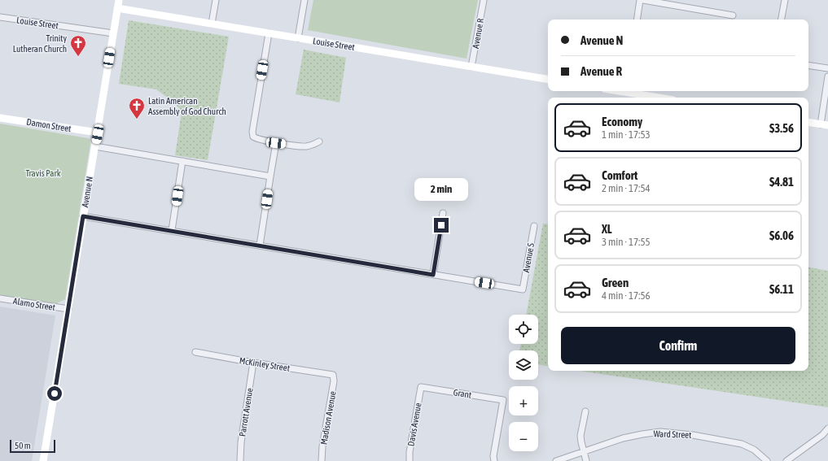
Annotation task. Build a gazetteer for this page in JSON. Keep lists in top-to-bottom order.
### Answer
{
  "streets": {
    "street": [
      "Louise Street",
      "Avenue R",
      "Damon Street",
      "Avenue N",
      "Avenue S",
      "Alamo Street",
      "McKinley Street",
      "Grant",
      "Parrott Avenue",
      "Madison Avenue",
      "Davis Avenue",
      "Ward Street"
    ]
  },
  "crossings": [
    ["Louise Street", "Avenue R"],
    ["Louise Street", "Avenue N"],
    ["Damon Street", "Avenue N"],
    ["Avenue N", "Alamo Street"],
    ["McKinley Street", "Parrott Avenue"],
    ["McKinley Street", "Madison Avenue"],
    ["Grant", "Davis Avenue"]
  ],
  "parks": ["Travis Park"],
  "places": {
    "church": ["Trinity Lutheran Church", "Latin American Assembly of God Church"]
  },
  "scale_bar": "50 m",
  "page": {
    "banner": ["Avenue N", "Avenue R"],
    "list": [
      {
        "name": "Economy",
        "note": "1 min · 17:53",
        "value": "$3.56"
      },
      {
        "name": "Comfort",
        "note": "2 min · 17:54",
        "value": "$4.81"
      },
      {
        "name": "XL",
        "note": "3 min · 17:55",
        "value": "$6.06"
      },
      {
        "name": "Green",
        "note": "4 min · 17:56",
        "value": "$6.11"
      }
    ],
    "bubble": "2 min",
    "map_buttons": ["+", "−"],
    "buttons": "Confirm",
    "scale": "50 m"
  }
}
